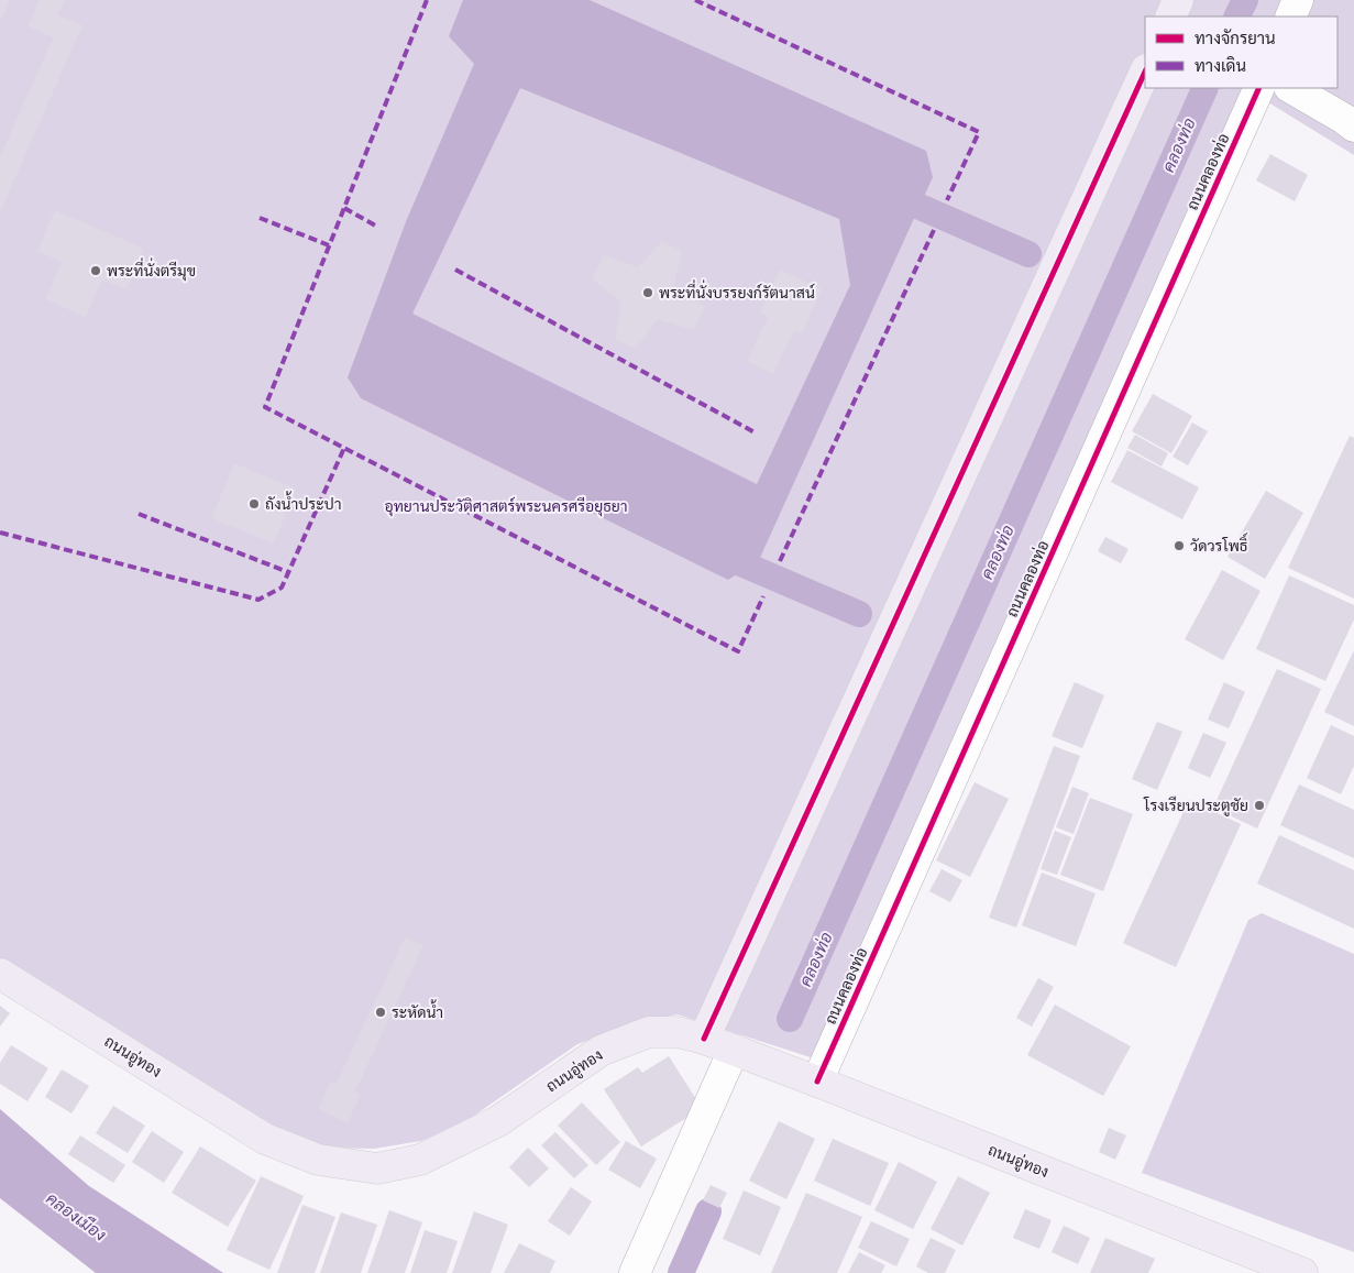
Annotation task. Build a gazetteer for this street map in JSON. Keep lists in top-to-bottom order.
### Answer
{
  "streets": {
    "main road": ["ถนนอู่ทอง"],
    "street": ["ถนนคลองท่อ"]
  },
  "crossings": [
    ["ถนนคลองท่อ", "ถนนอู่ทอง"]
  ],
  "water": ["คลองท่อ", "คลองเมือง"],
  "parks": ["อุทยานประวัติศาสตร์พระนครศรีอยุธยา"],
  "places": [
    "พระที่นั่งตรีมุข",
    "พระที่นั่งบรรยงก์รัตนาสน์",
    "ถังน้ำประปา",
    "วัดวรโพธิ์",
    "โรงเรียนประตูชัย",
    "ระหัดน้ำ"
  ],
  "legend": ["ทางจักรยาน", "ทางเดิน"]
}
